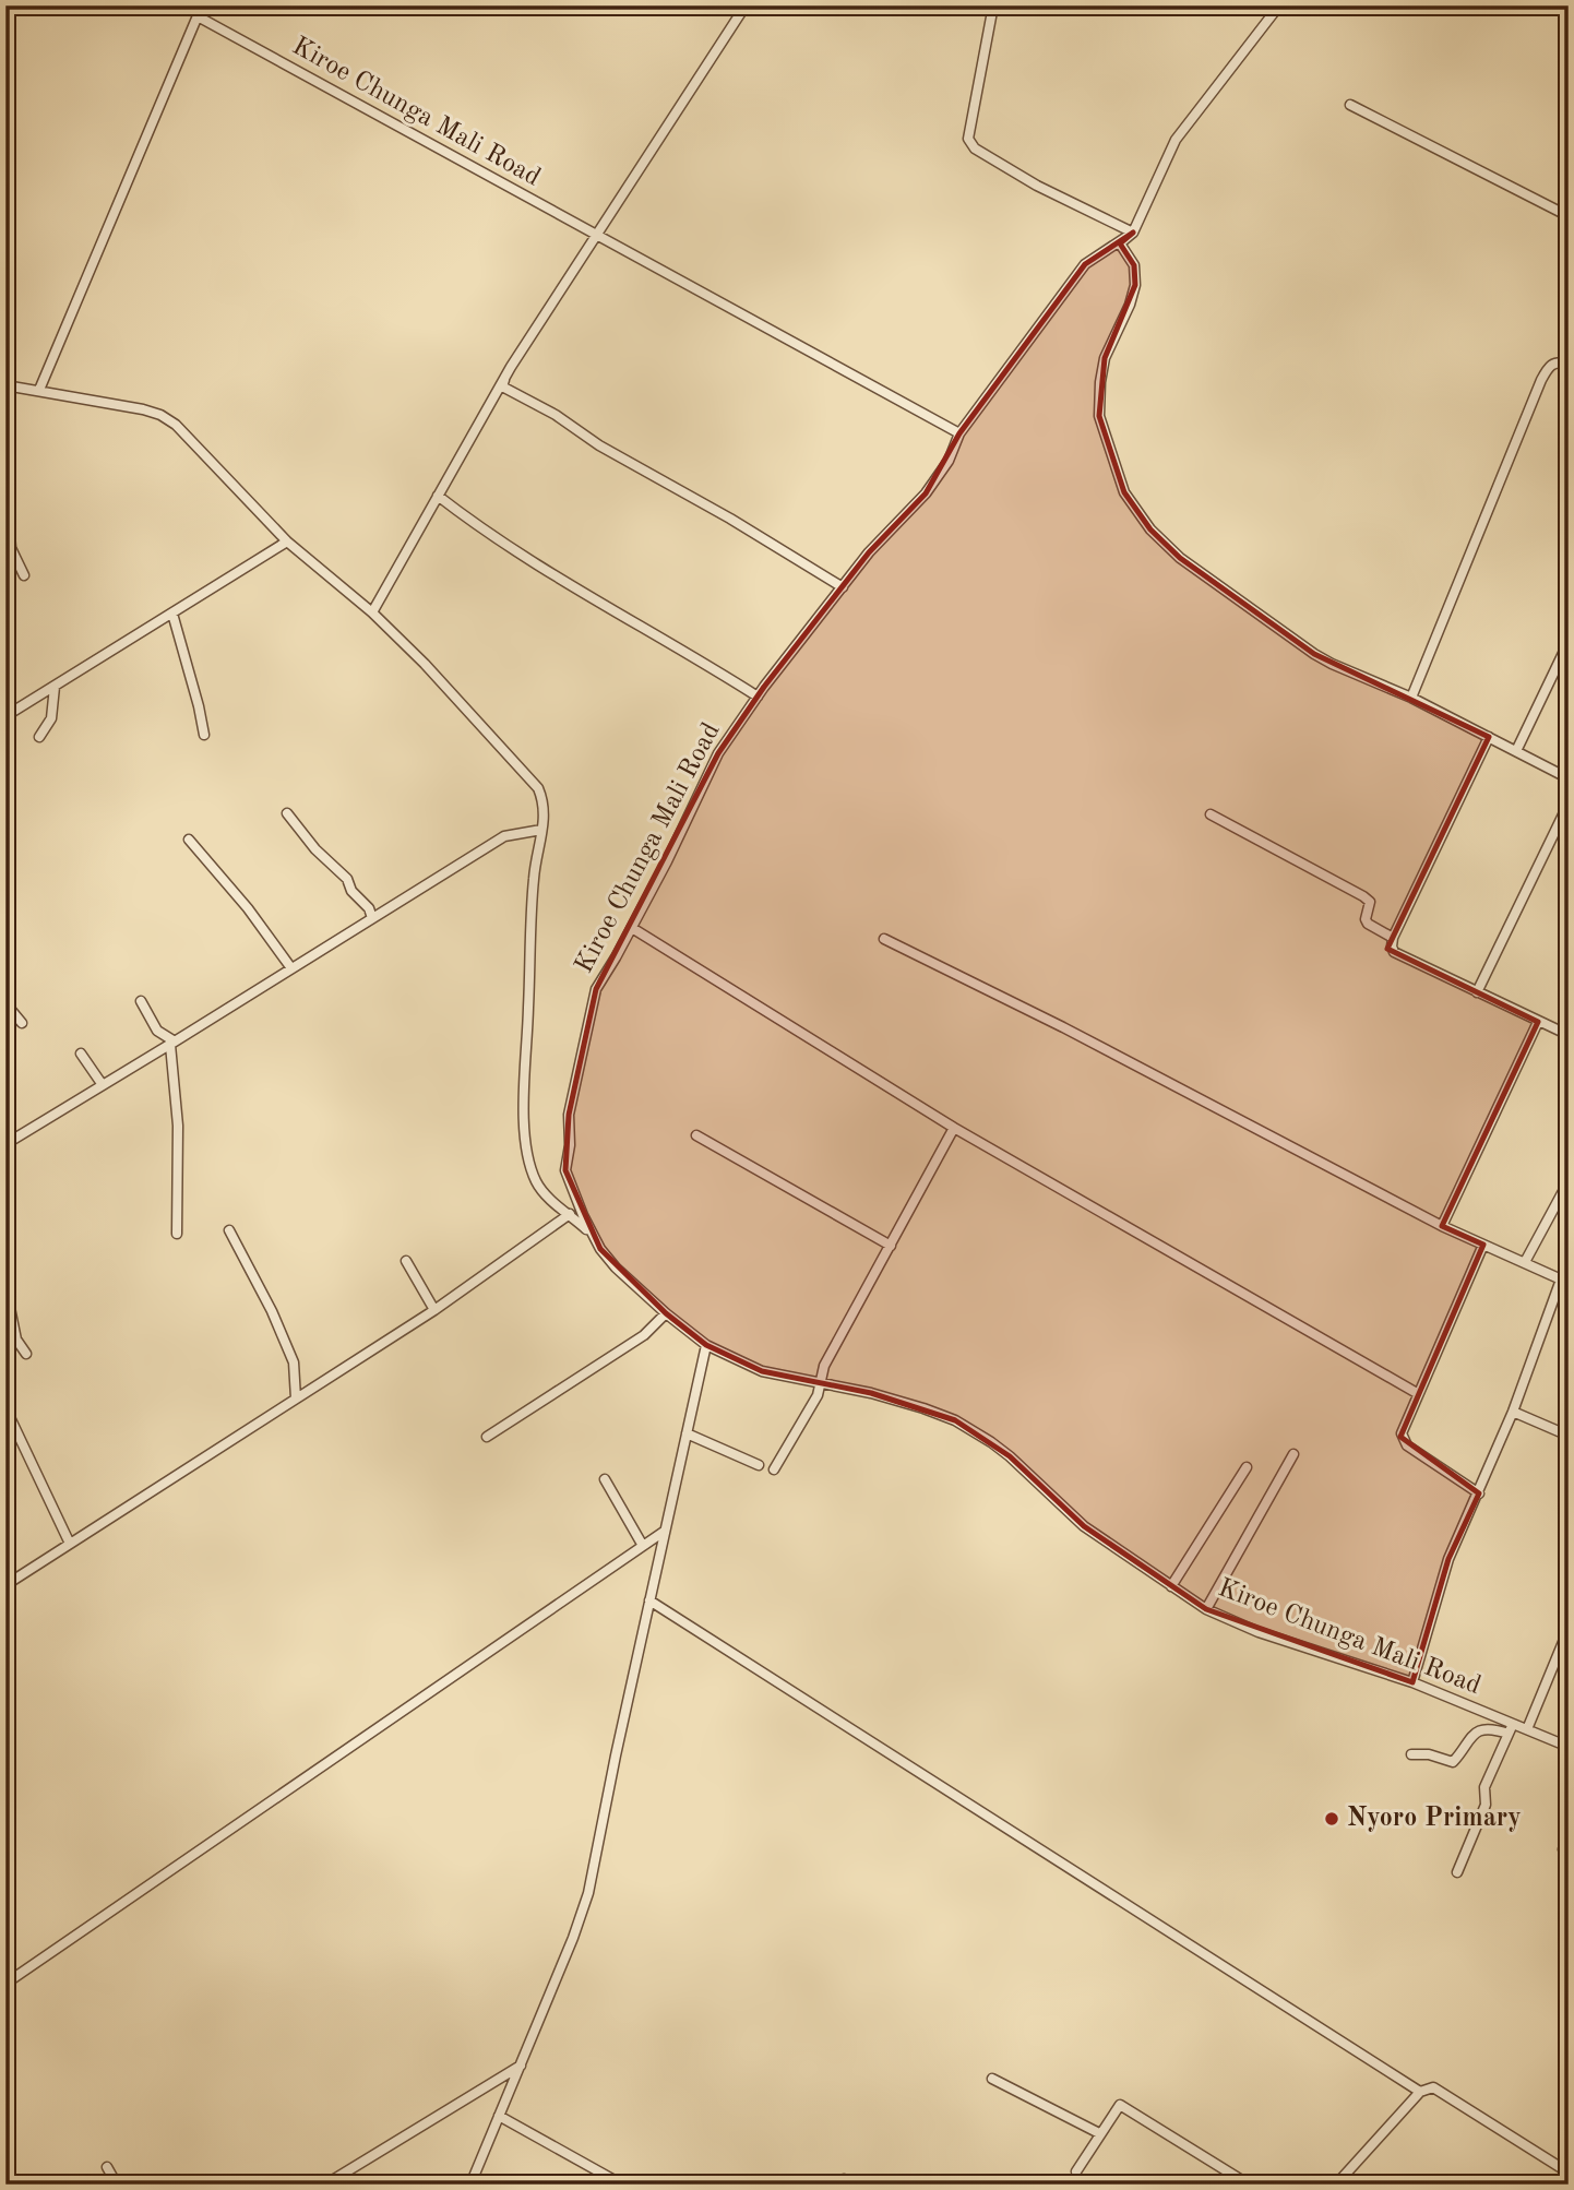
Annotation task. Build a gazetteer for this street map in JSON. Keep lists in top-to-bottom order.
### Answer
{
  "streets": {
    "street": ["Kiroe Chunga Mali Road"]
  },
  "places": ["Nyoro Primary"]
}
